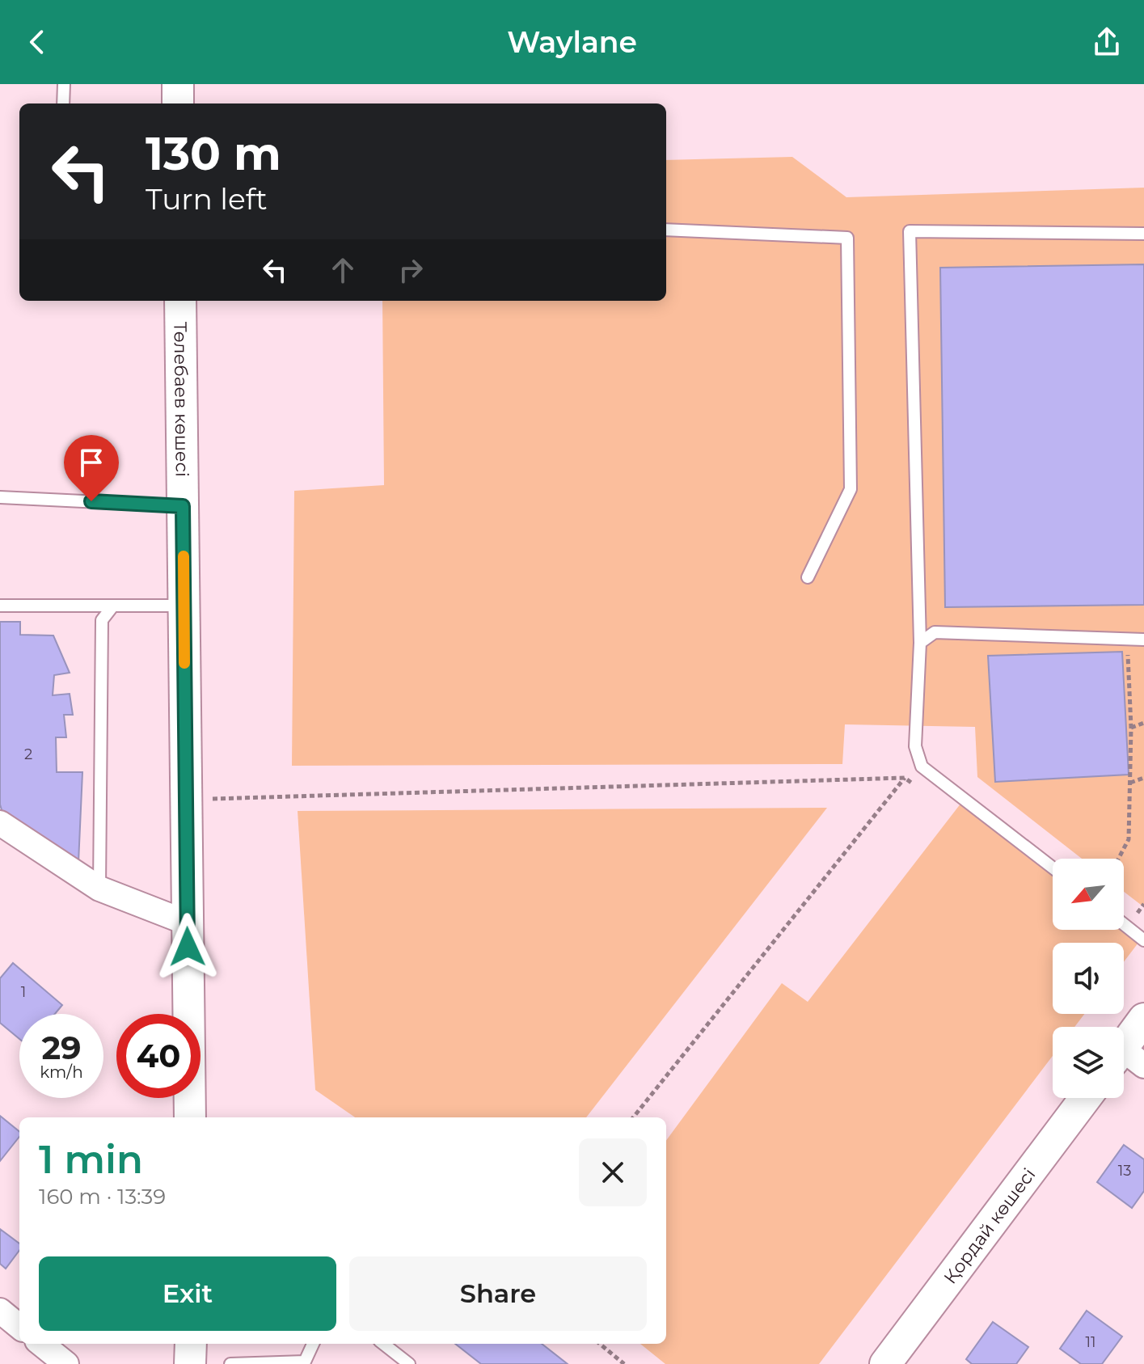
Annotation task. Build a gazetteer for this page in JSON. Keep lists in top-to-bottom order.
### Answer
{
  "streets": {
    "street": ["Төлебаев көшесі", "Қордай көшесі"]
  },
  "house_numbers": [
    "2",
    "1",
    "13",
    "11"
  ],
  "north": "bottom left",
  "page": {
    "header": "Waylane",
    "turn": ["130 m", "Turn left"],
    "speed": "29 km/h",
    "limit": "40",
    "heading": ["1 min", "160 m · 13:39"],
    "buttons": ["Exit", "Share"]
  }
}
